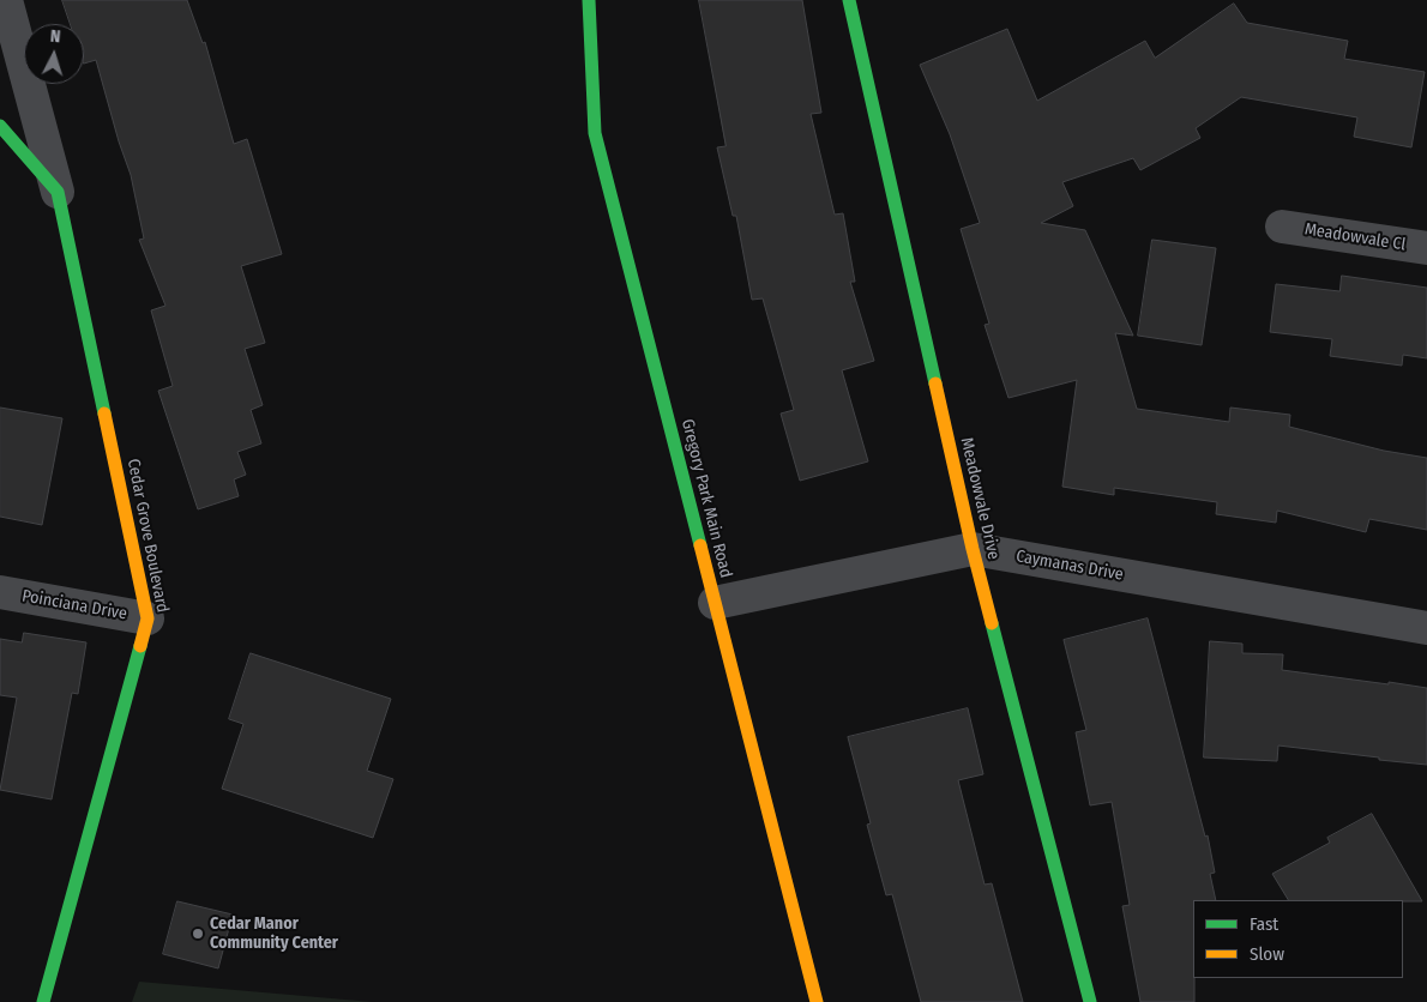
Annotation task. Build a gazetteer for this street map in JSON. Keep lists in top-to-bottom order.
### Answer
{
  "streets": {
    "street": [
      "Meadowvale Cl",
      "Gregory Park Main Road",
      "Meadowvale Drive",
      "Cedar Grove Boulevard",
      "Caymanas Drive",
      "Poinciana Drive"
    ]
  },
  "crossings": [
    ["Gregory Park Main Road", "Caymanas Drive"],
    ["Meadowvale Drive", "Caymanas Drive"],
    ["Cedar Grove Boulevard", "Poinciana Drive"]
  ],
  "places": ["Cedar Manor Community Center"],
  "legend": ["Fast", "Slow"],
  "north": "top"
}
